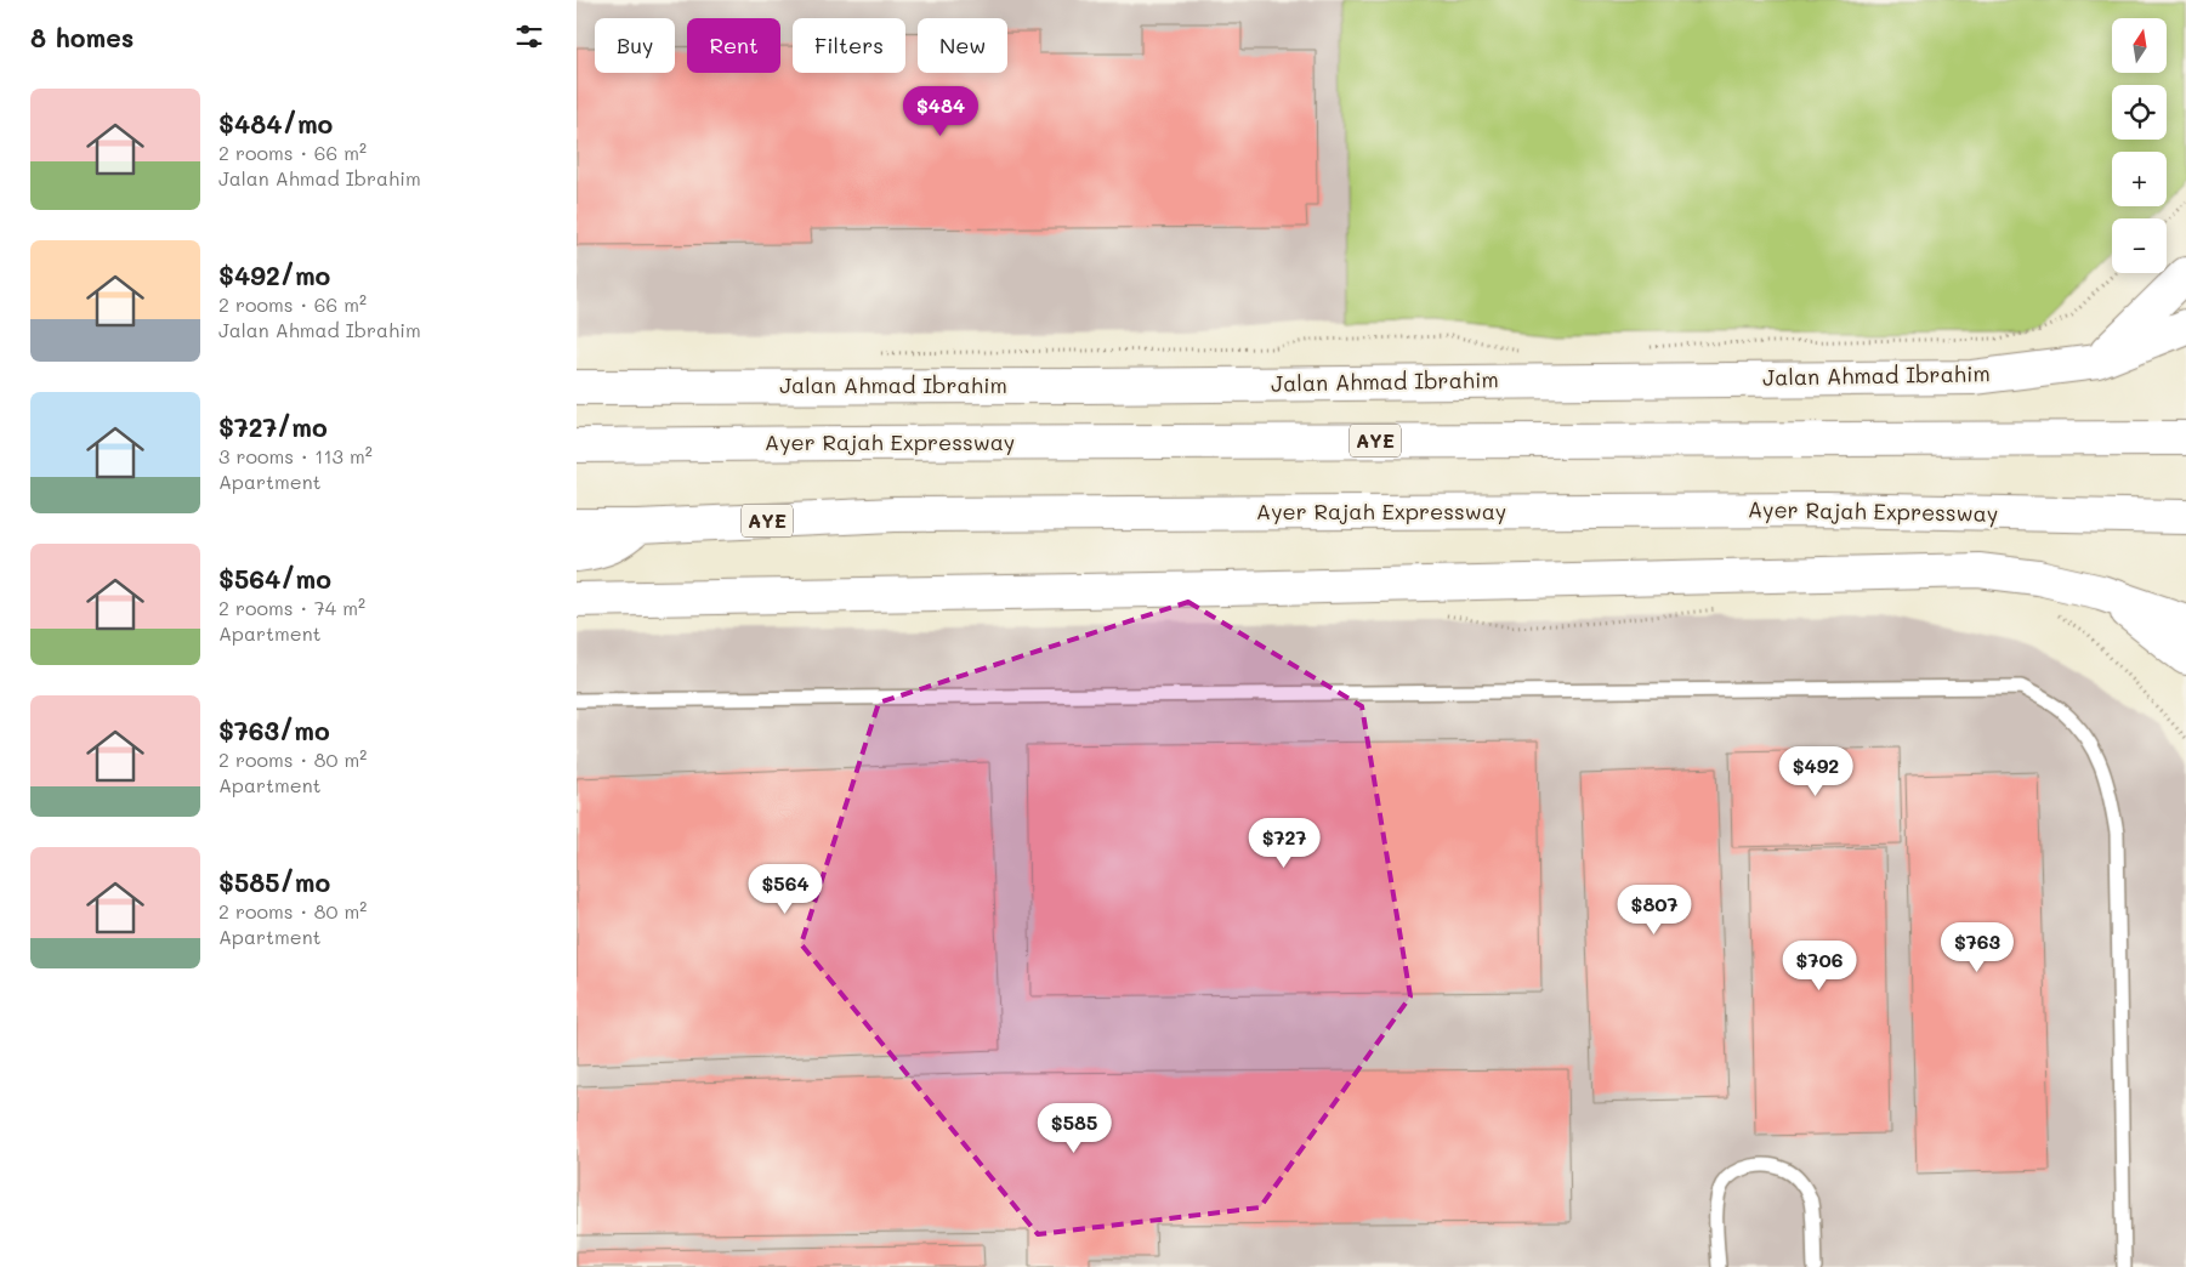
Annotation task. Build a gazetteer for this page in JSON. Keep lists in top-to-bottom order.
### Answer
{
  "streets": {
    "main road": ["Jalan Ahmad Ibrahim", "AYE", "Ayer Rajah Expressway"]
  },
  "north": "top",
  "page": {
    "heading": "8 homes",
    "map_buttons": ["+", "−"],
    "chip": [
      "Buy",
      "Rent",
      "Filters",
      "New"
    ],
    "list": [
      {
        "name": "$484/mo",
        "note": "2 rooms · 66 m² · Jalan Ahmad Ibrahim"
      },
      {
        "name": "$492/mo",
        "note": "2 rooms · 66 m² · Jalan Ahmad Ibrahim"
      },
      {
        "name": "$727/mo",
        "note": "3 rooms · 113 m² · Apartment"
      },
      {
        "name": "$564/mo",
        "note": "2 rooms · 74 m² · Apartment"
      },
      {
        "name": "$763/mo",
        "note": "2 rooms · 80 m² · Apartment"
      },
      {
        "name": "$585/mo",
        "note": "2 rooms · 80 m² · Apartment"
      }
    ],
    "price": [
      "$484",
      "$492",
      "$727",
      "$564",
      "$807",
      "$763",
      "$706",
      "$585"
    ]
  }
}
